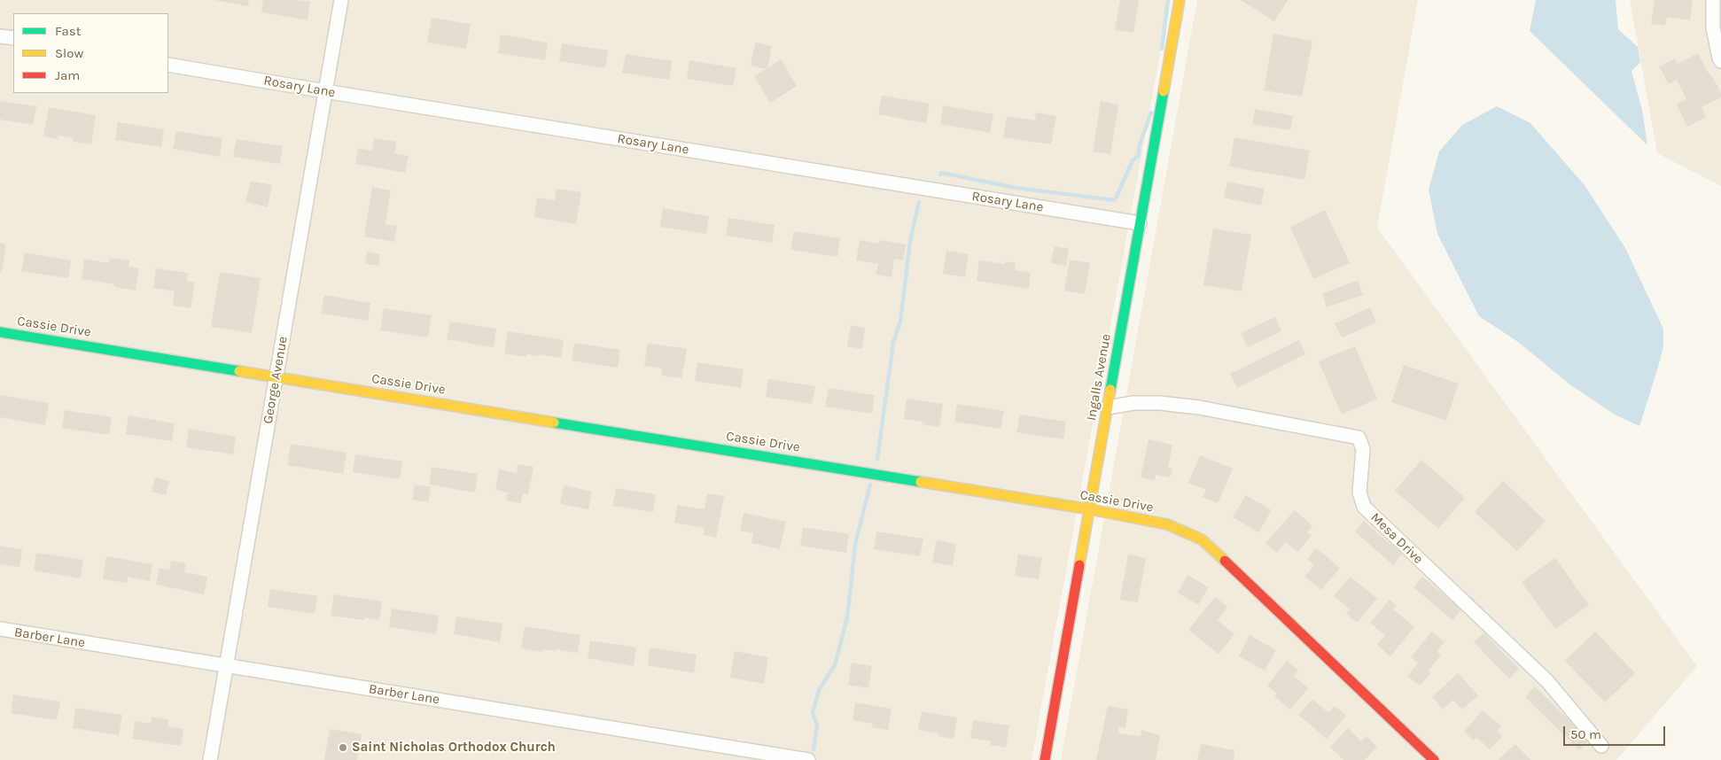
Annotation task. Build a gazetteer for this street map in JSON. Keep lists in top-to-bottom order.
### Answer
{
  "streets": {
    "street": [
      "Rosary Lane",
      "Cassie Drive",
      "Ingalls Avenue",
      "George Avenue",
      "Mesa Drive",
      "Barber Lane"
    ]
  },
  "crossings": [
    ["Rosary Lane", "Ingalls Avenue"],
    ["Rosary Lane", "George Avenue"],
    ["Cassie Drive", "Ingalls Avenue"],
    ["Cassie Drive", "George Avenue"],
    ["Ingalls Avenue", "Mesa Drive"],
    ["George Avenue", "Barber Lane"]
  ],
  "places": ["Saint Nicholas Orthodox Church"],
  "legend": ["Fast", "Slow", "Jam"],
  "scale_bar": "50 m"
}
